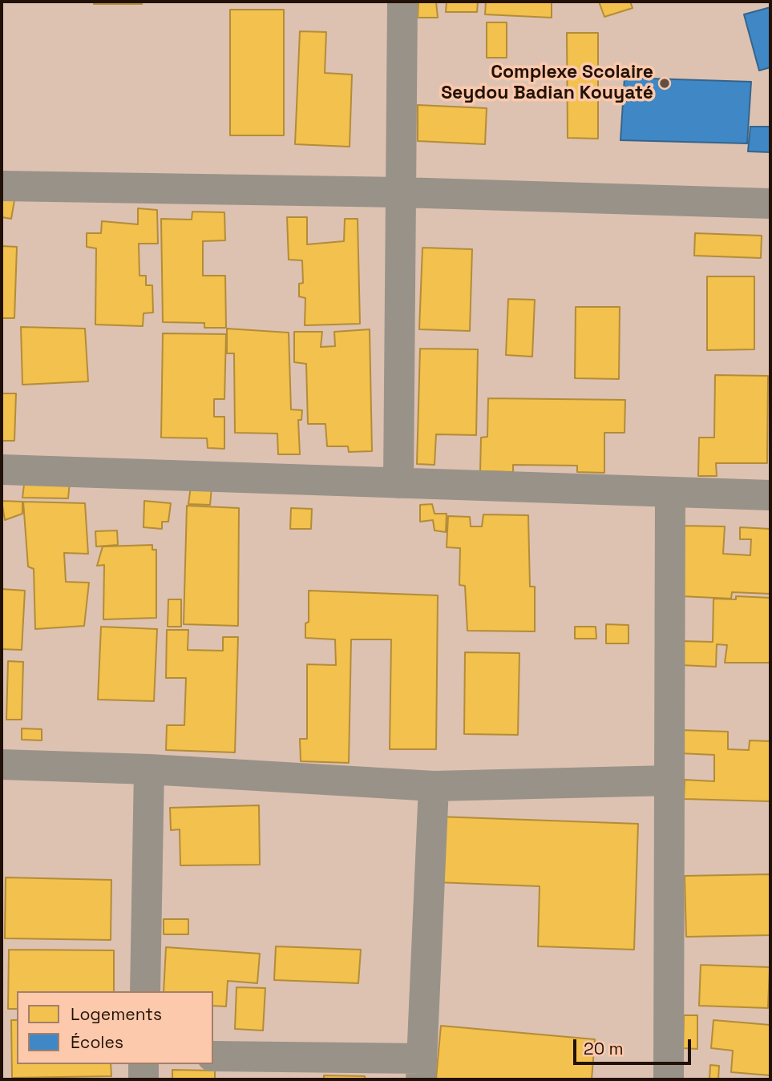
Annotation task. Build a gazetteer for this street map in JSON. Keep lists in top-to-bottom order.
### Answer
{
  "places": ["Complexe Scolaire Seydou Badian Kouyaté"],
  "legend": ["Logements", "Écoles"],
  "scale_bar": "20 m"
}
